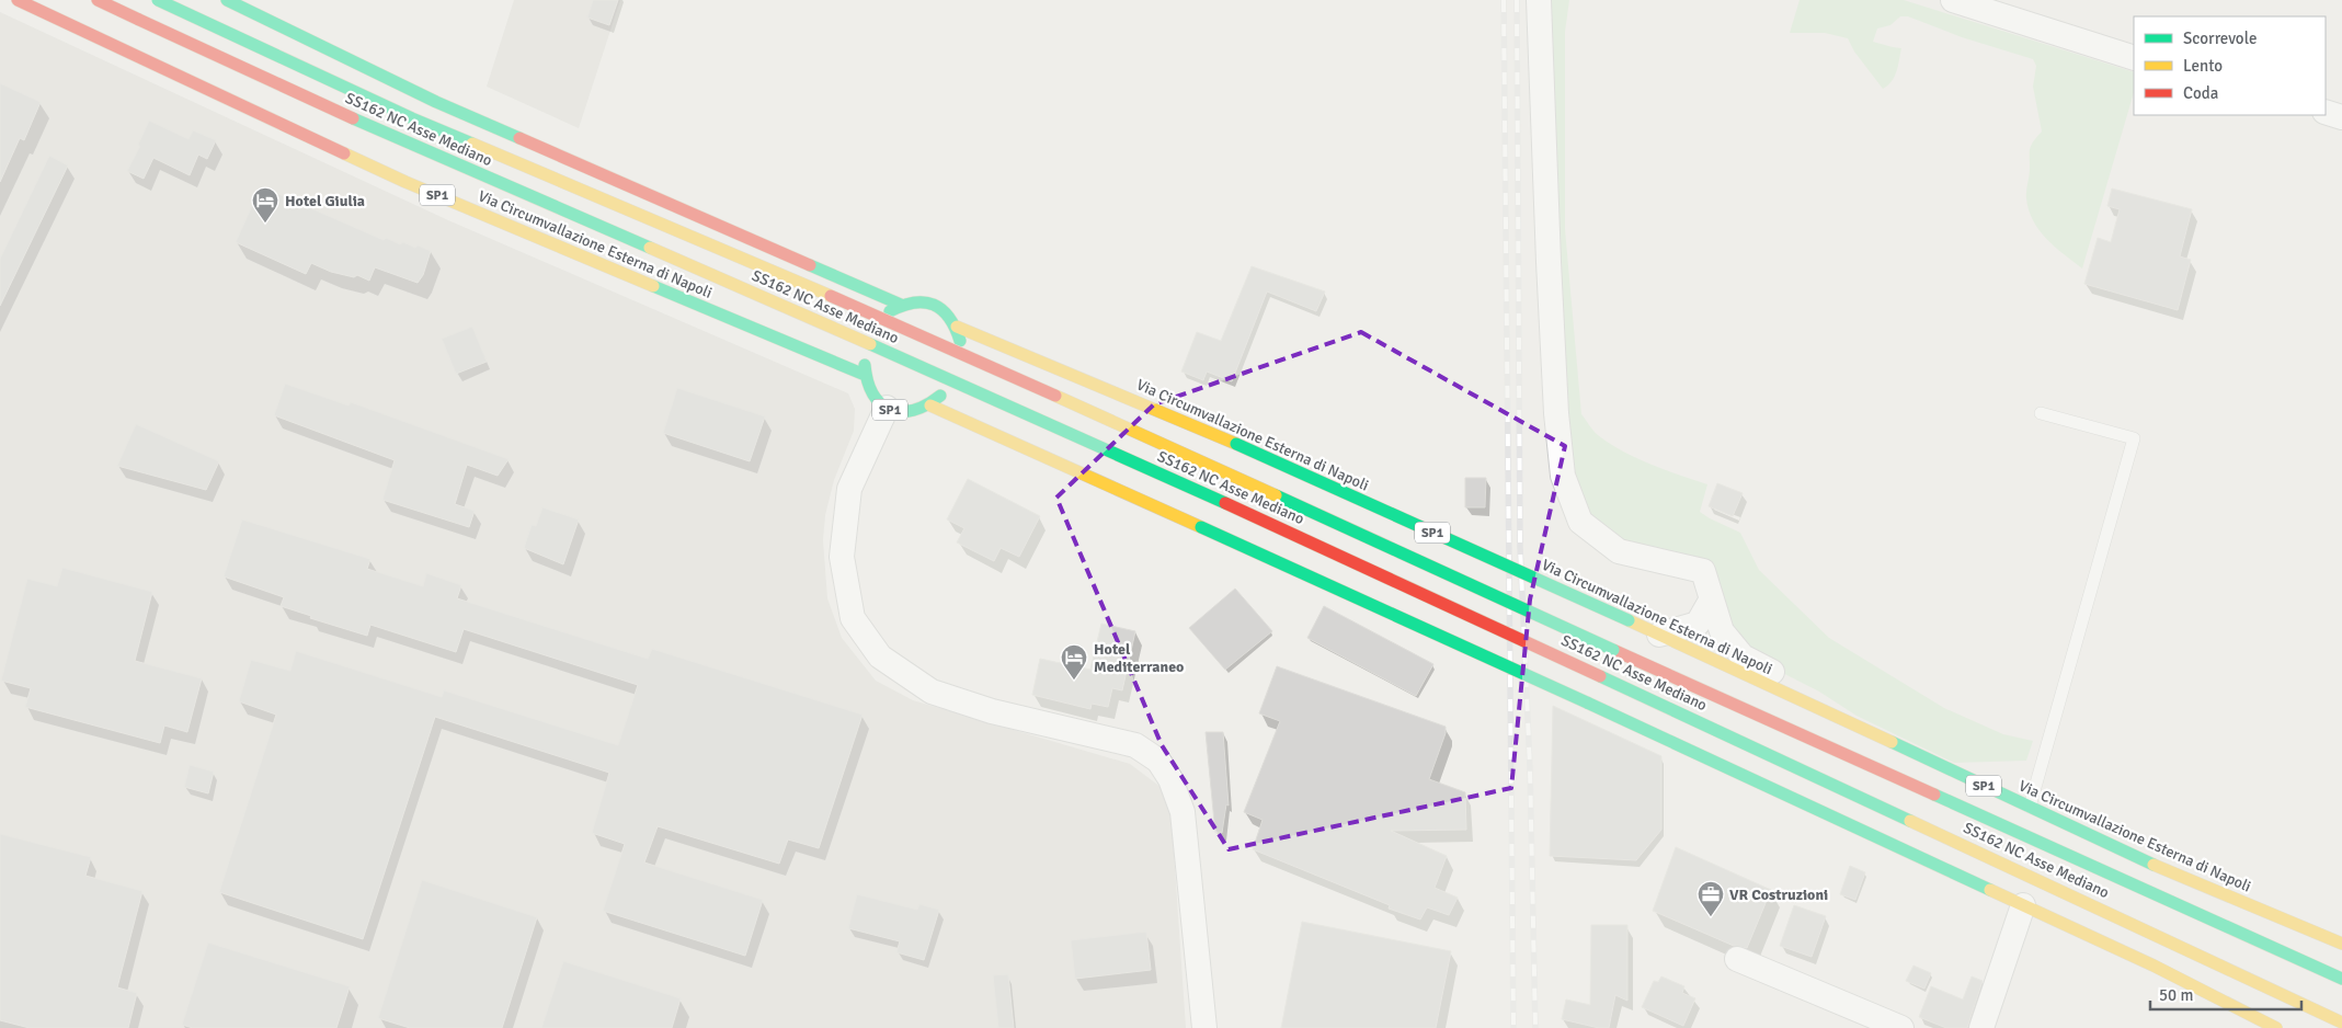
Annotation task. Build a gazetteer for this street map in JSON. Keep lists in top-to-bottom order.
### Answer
{
  "streets": {
    "main road": ["SS162 NC Asse Mediano", "SP1", "Via Circumvallazione Esterna di Napoli"]
  },
  "crossings": [
    ["SP1", "Via Circumvallazione Esterna di Napoli"]
  ],
  "places": {
    "hotel": ["Hotel Giulia", "Hotel Mediterraneo"],
    "office": ["VR Costruzioni"]
  },
  "legend": ["Scorrevole", "Lento", "Coda"],
  "scale_bar": "50 m"
}
